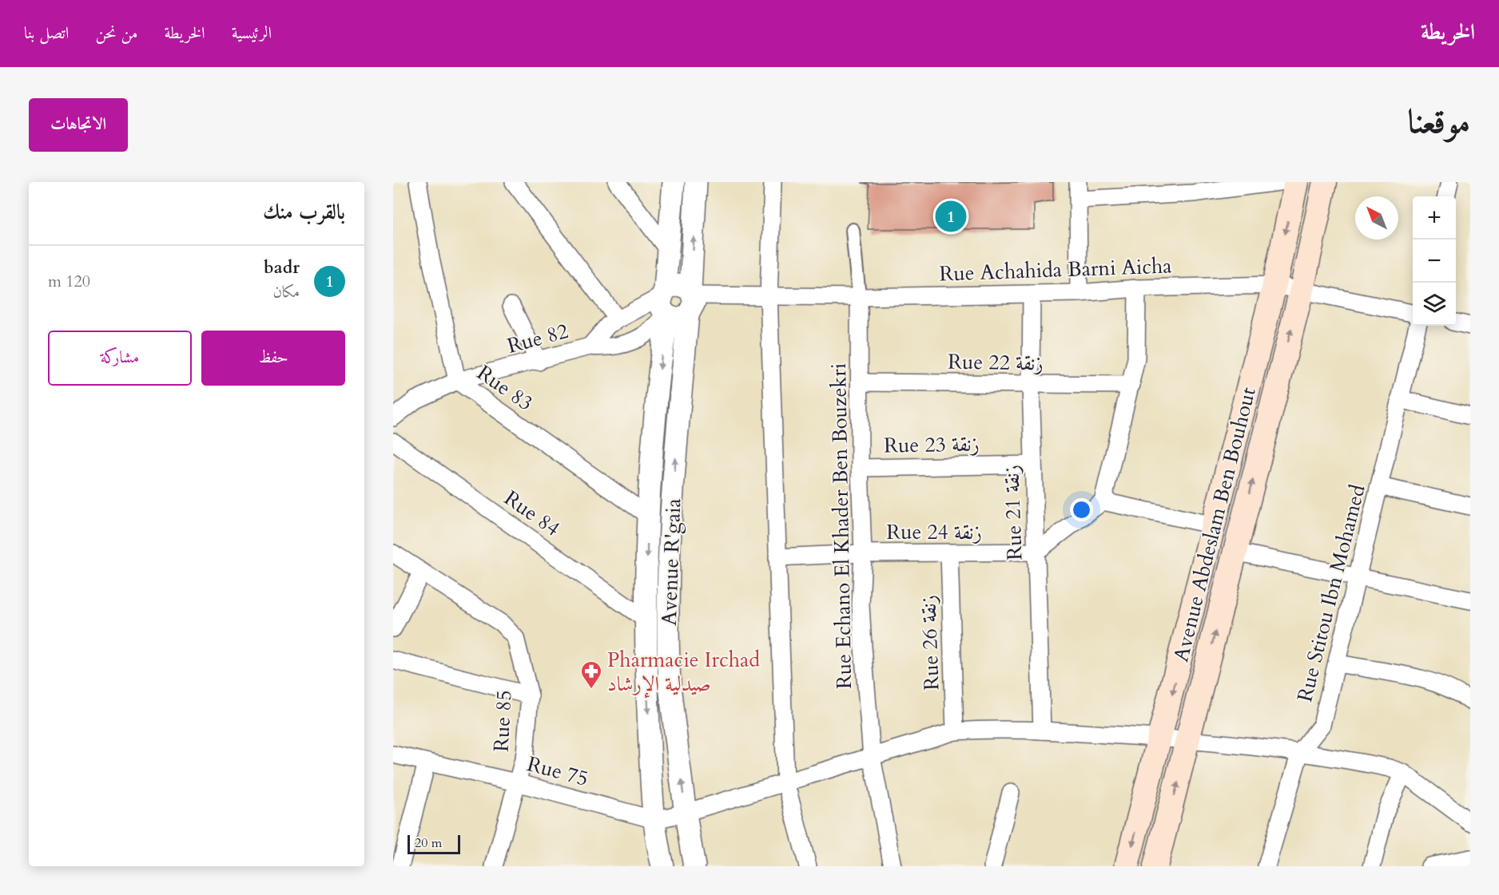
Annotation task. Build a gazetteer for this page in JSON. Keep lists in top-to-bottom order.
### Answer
{
  "streets": {
    "main road": ["Avenue Abdeslam Ben Bouhout"],
    "street": [
      "Rue Achahida Barni Aicha",
      "Rue 82",
      "Rue 22 زنقة",
      "Rue 83",
      "Rue 23 زنقة",
      "Rue 21 زنقة",
      "Rue 84",
      "Rue Echano El Khader Ben Bouzekri",
      "Rue 24 زنقة",
      "Avenue R'gaia",
      "Rue Stitou Ibn Mohamed",
      "Rue 26 زنقة",
      "Rue 85",
      "Rue 75"
    ]
  },
  "crossings": [
    ["Rue Achahida Barni Aicha", "Rue 82"],
    ["Rue Achahida Barni Aicha", "Rue 21 زنقة"],
    ["Rue Achahida Barni Aicha", "Avenue Abdeslam Ben Bouhout"],
    ["Rue Achahida Barni Aicha", "Rue Echano El Khader Ben Bouzekri"],
    ["Rue Achahida Barni Aicha", "Avenue R'gaia"],
    ["Rue 82", "Rue 83"],
    ["Rue 82", "Avenue R'gaia"],
    ["Rue 22 زنقة", "Rue 21 زنقة"],
    ["Rue 22 زنقة", "Rue Echano El Khader Ben Bouzekri"],
    ["Rue 83", "Avenue R'gaia"],
    ["Rue 23 زنقة", "Rue 21 زنقة"],
    ["Rue 23 زنقة", "Rue Echano El Khader Ben Bouzekri"],
    ["Rue 21 زنقة", "Rue 24 زنقة"],
    ["Rue 84", "Avenue R'gaia"],
    ["Rue Echano El Khader Ben Bouzekri", "Rue 24 زنقة"],
    ["Rue 24 زنقة", "Rue 26 زنقة"],
    ["Avenue R'gaia", "Rue 75"],
    ["Rue 85", "Rue 75"]
  ],
  "places": {
    "pharmacy": ["Pharmacie Irchad صيدلية الإرشاد"]
  },
  "scale_bar": "20 m",
  "north": "top left",
  "page": {
    "header": "الخريطة",
    "nav": [
      "الرئيسية",
      "الخريطة",
      "من نحن",
      "اتصل بنا"
    ],
    "title": "موقعنا",
    "buttons": [
      "الاتجاهات",
      ["حفظ", "مشاركة"]
    ],
    "heading": "بالقرب منك",
    "map_buttons": ["+", "−"],
    "pins": "1",
    "list": [
      {
        "mark": "1",
        "name": "badr",
        "note": "مكان",
        "value": "120 m"
      }
    ],
    "scale": "20 m"
  }
}
